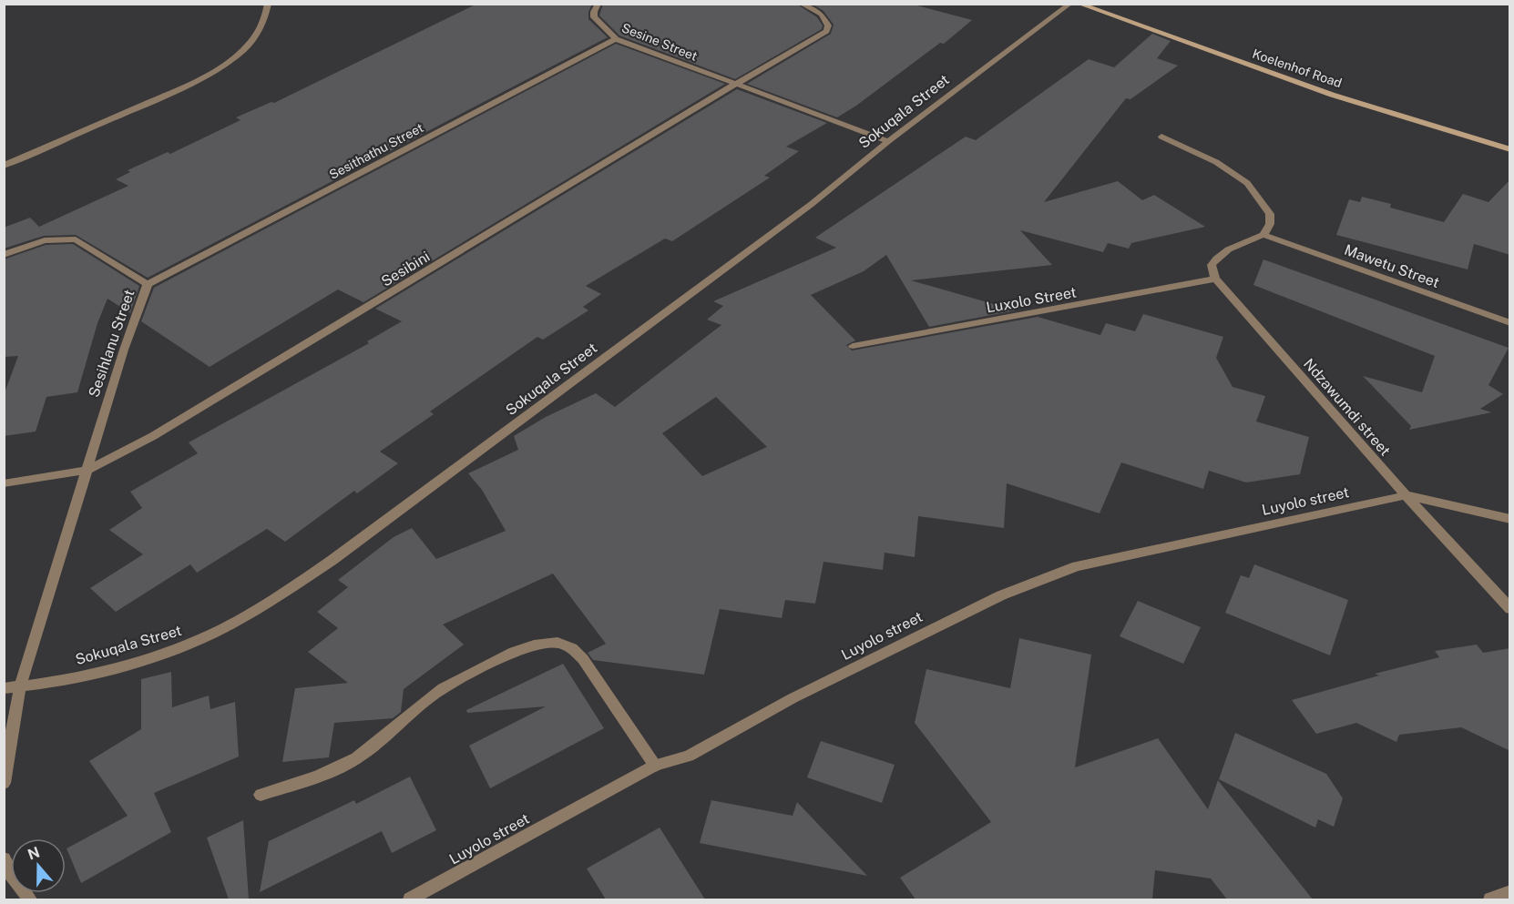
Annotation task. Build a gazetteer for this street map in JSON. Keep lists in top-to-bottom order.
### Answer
{
  "streets": {
    "main road": ["Koelenhof Road"],
    "street": [
      "Sesine Street",
      "Sokuqala Street",
      "Sesithathu Street",
      "Mawetu Street",
      "Sesibini",
      "Luxolo Street",
      "Sesihlanu Street",
      "Ndzawumdi street",
      "Luyolo street"
    ]
  },
  "crossings": [
    ["Sesine Street", "Sokuqala Street"],
    ["Sesine Street", "Sesithathu Street"],
    ["Sesine Street", "Sesibini"],
    ["Sokuqala Street", "Sesihlanu Street"],
    ["Sesithathu Street", "Sesihlanu Street"],
    ["Sesibini", "Sesihlanu Street"],
    ["Luxolo Street", "Ndzawumdi street"],
    ["Ndzawumdi street", "Luyolo street"]
  ],
  "north": "top"
}
